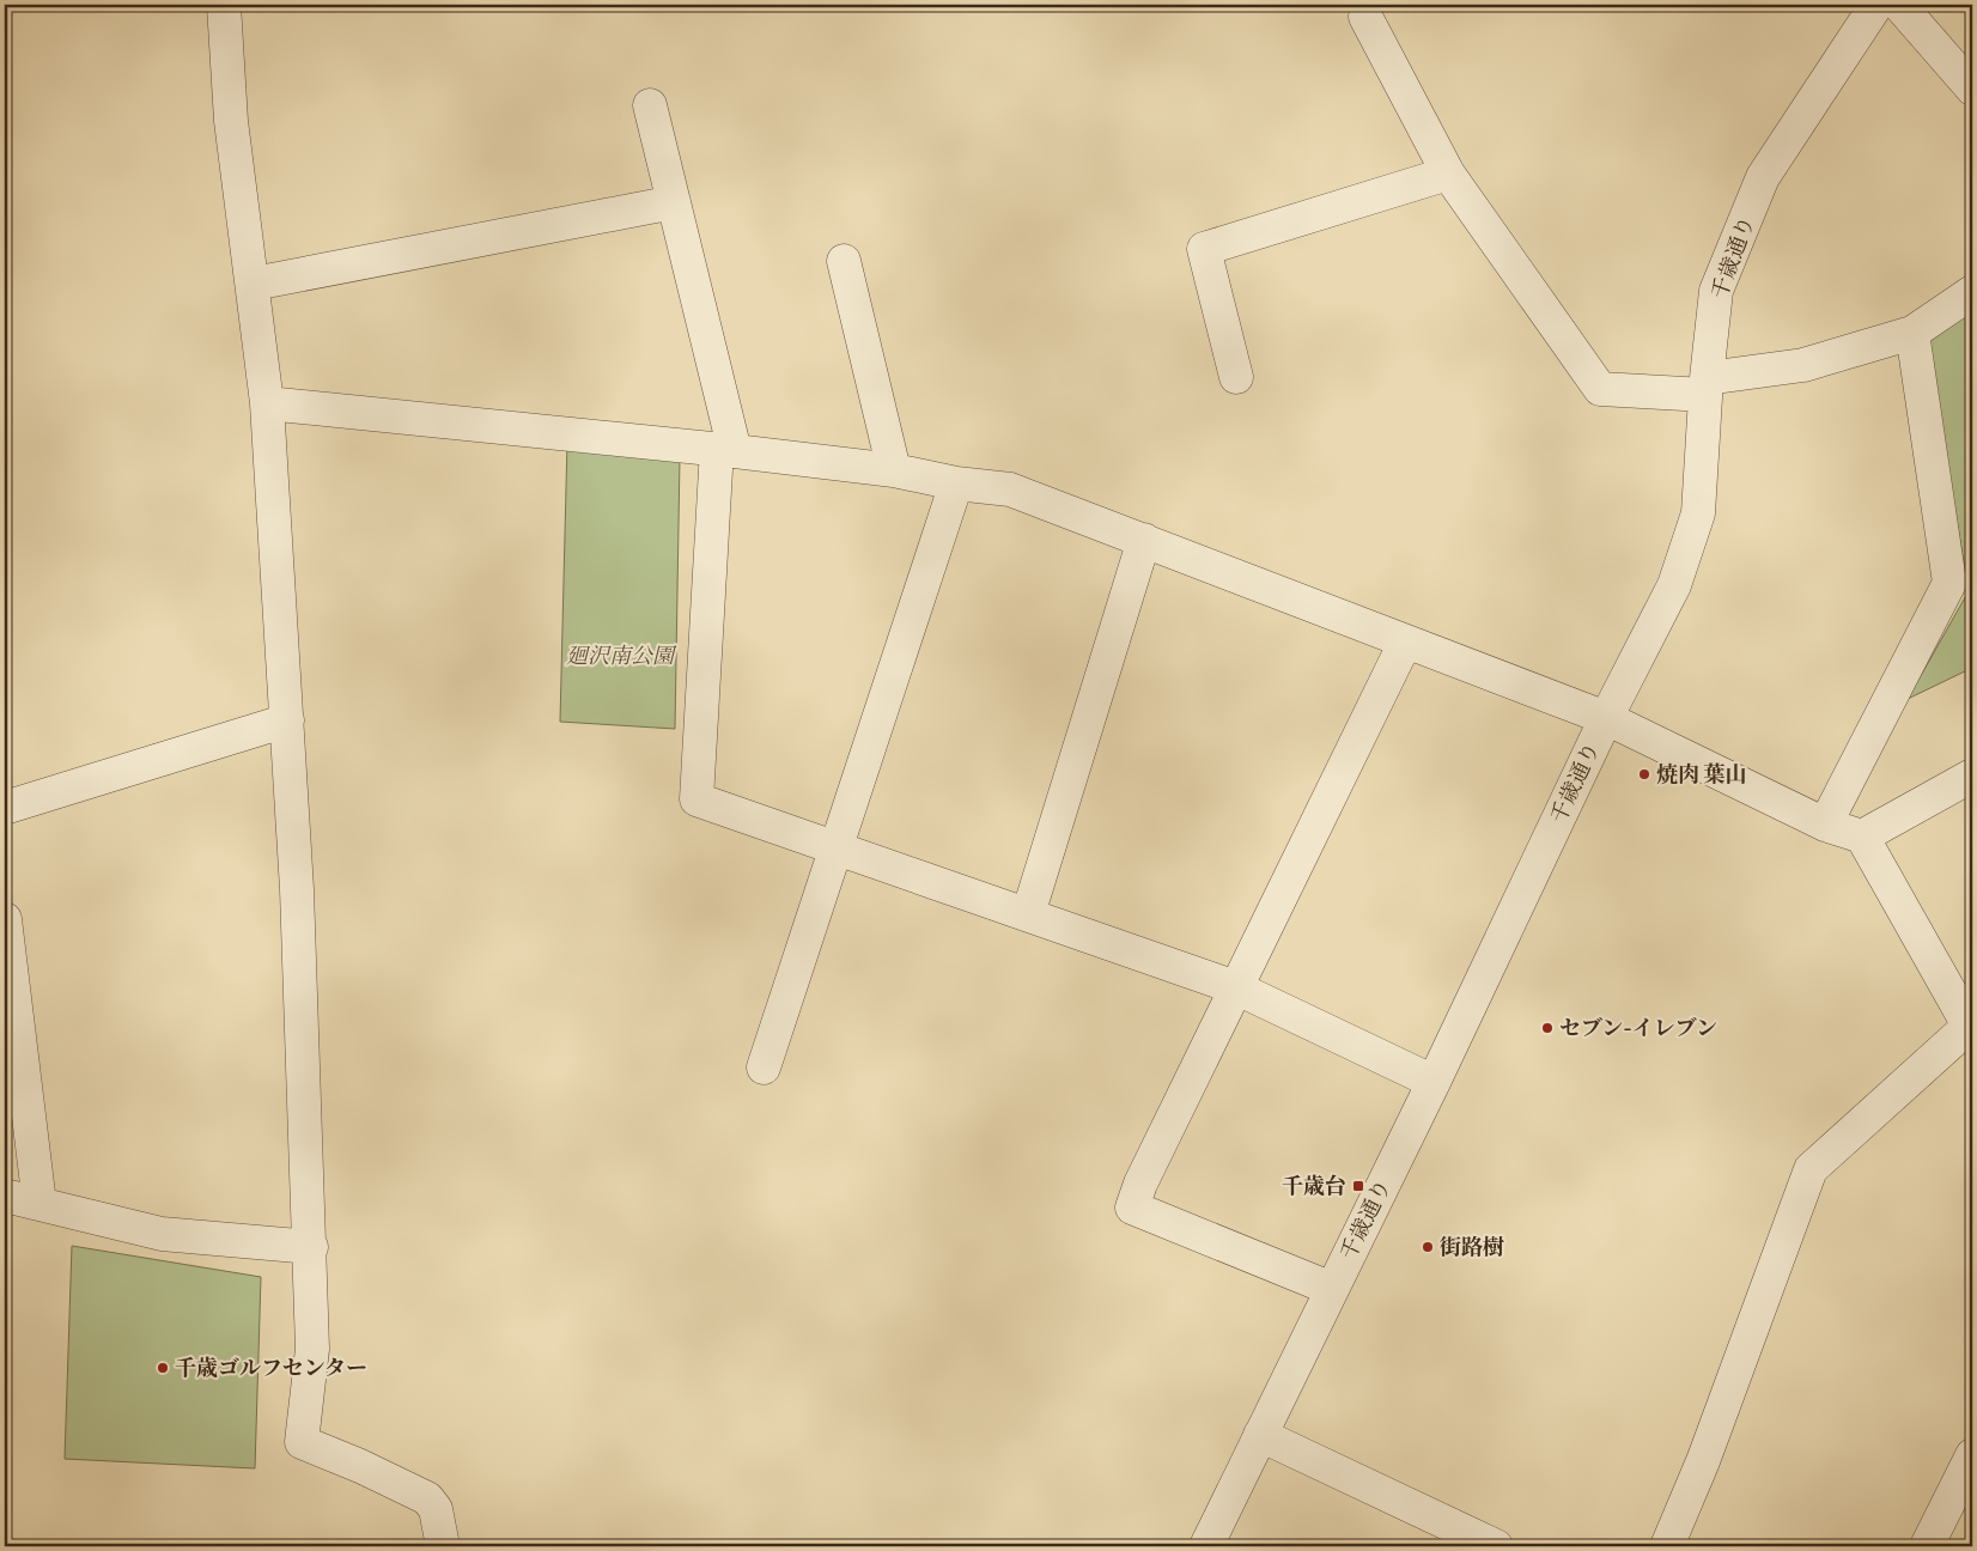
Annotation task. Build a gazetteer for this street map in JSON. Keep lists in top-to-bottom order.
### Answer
{
  "streets": {
    "street": ["千歳通り"]
  },
  "parks": ["廻沢南公園"],
  "places": {
    "other": [
      "焼肉 葉山",
      "セブン-イレブン",
      "街路樹",
      "千歳ゴルフセンター"
    ],
    "transit": ["千歳台"]
  }
}
